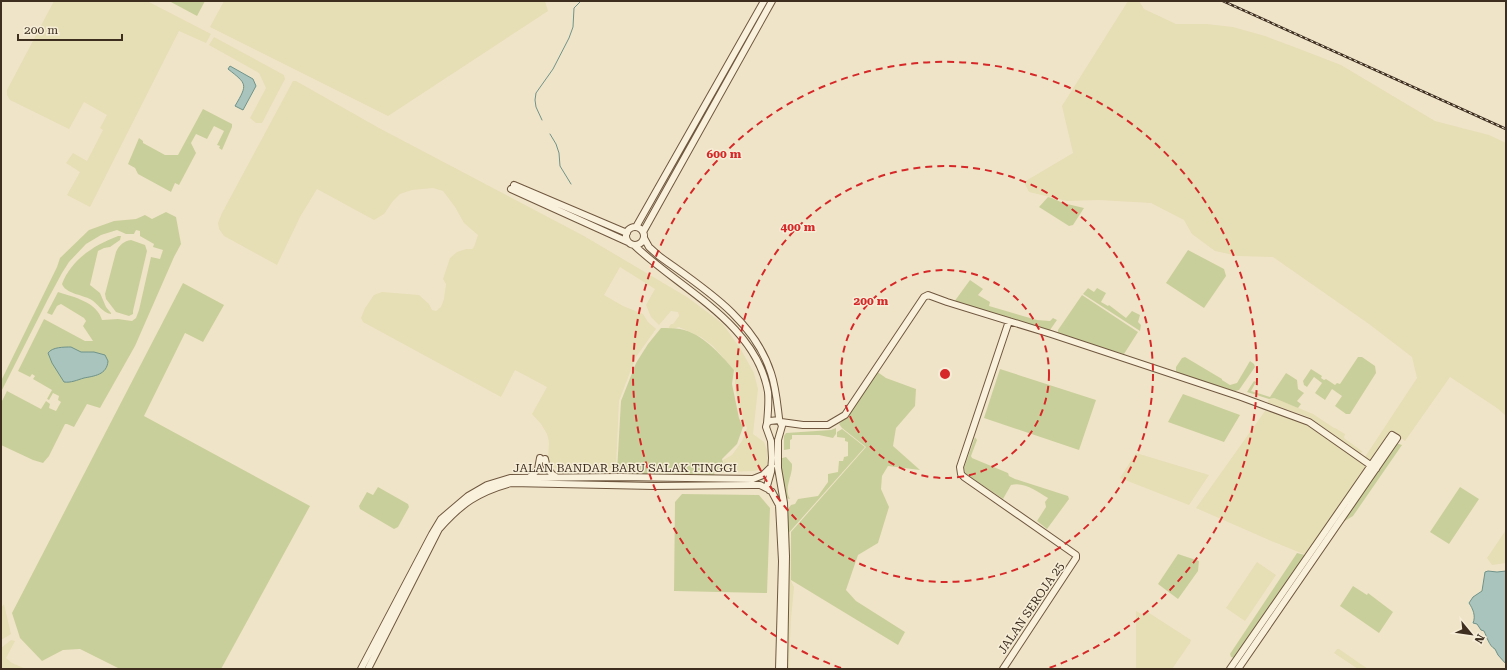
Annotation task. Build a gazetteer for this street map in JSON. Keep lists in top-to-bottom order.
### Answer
{
  "streets": {
    "street": ["JALAN BANDAR BARU SALAK TINGGI", "JALAN SEROJA 25"]
  },
  "scale_bar": "200 m",
  "north": "bottom right",
  "rings": ["600 m", "400 m", "200 m"]
}
